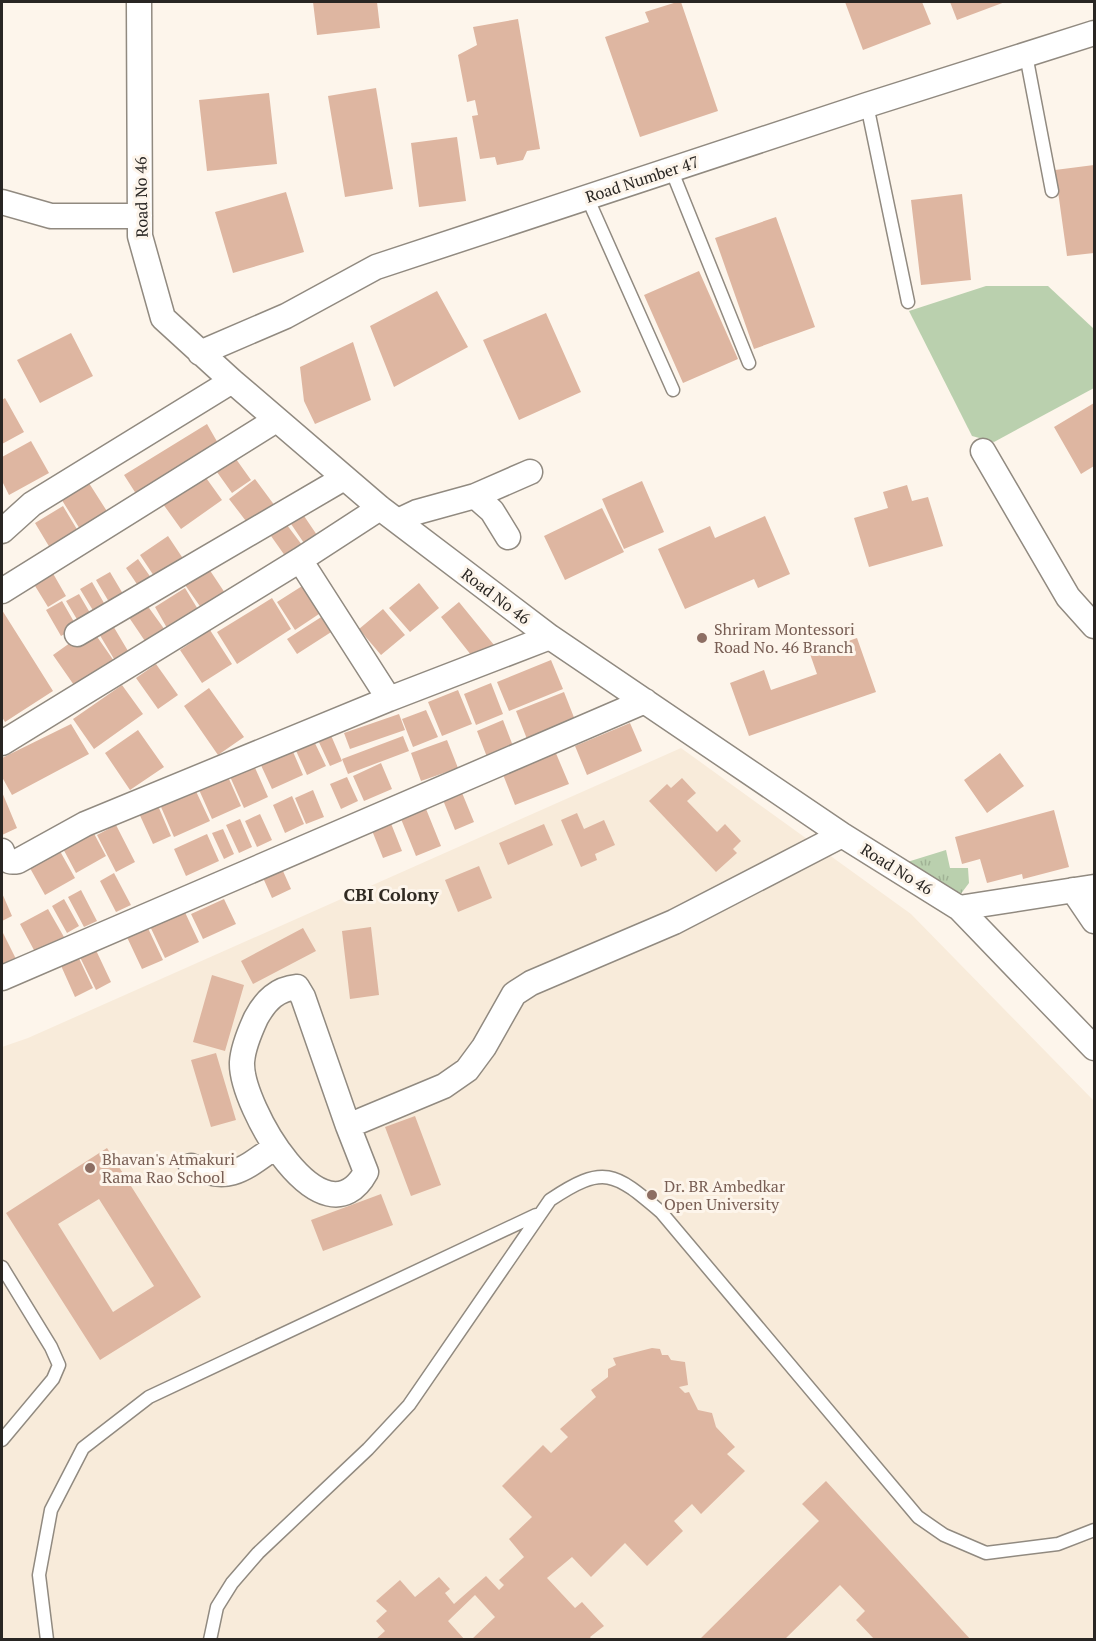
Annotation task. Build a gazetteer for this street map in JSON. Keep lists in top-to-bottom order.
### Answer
{
  "streets": {
    "street": ["Road Number 47", "Road No 46"]
  },
  "crossings": [
    ["Road Number 47", "Road No 46"]
  ],
  "districts": ["CBI Colony"],
  "places": ["Shriram Montessori Road No. 46 Branch", "Bhavan's Atmakuri Rama Rao School", "Dr. BR Ambedkar Open University"]
}
